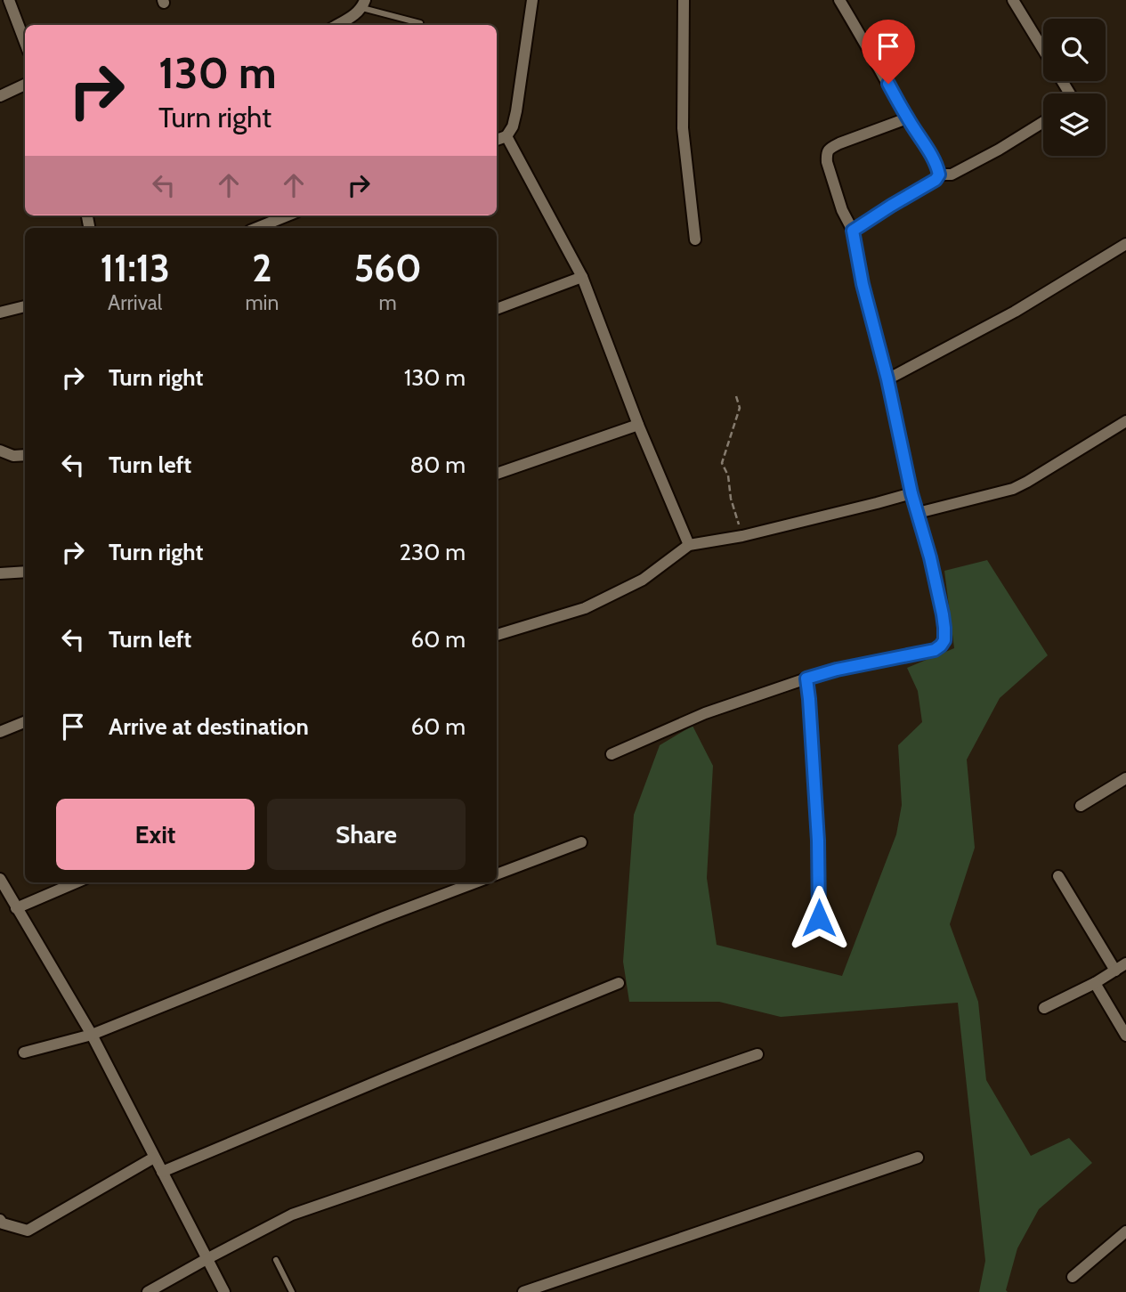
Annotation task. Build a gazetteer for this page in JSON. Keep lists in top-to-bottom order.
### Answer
{
  "page": {
    "turn": ["130 m", "Turn right"],
    "eta": [
      "11:13",
      "Arrival",
      "2",
      "min",
      "560",
      "m"
    ],
    "list": [
      {
        "name": "Turn right",
        "value": "130 m"
      },
      {
        "name": "Turn left",
        "value": "80 m"
      },
      {
        "name": "Turn right",
        "value": "230 m"
      },
      {
        "name": "Turn left",
        "value": "60 m"
      },
      {
        "name": "Arrive at destination",
        "value": "60 m"
      }
    ],
    "buttons": ["Exit", "Share"]
  }
}
